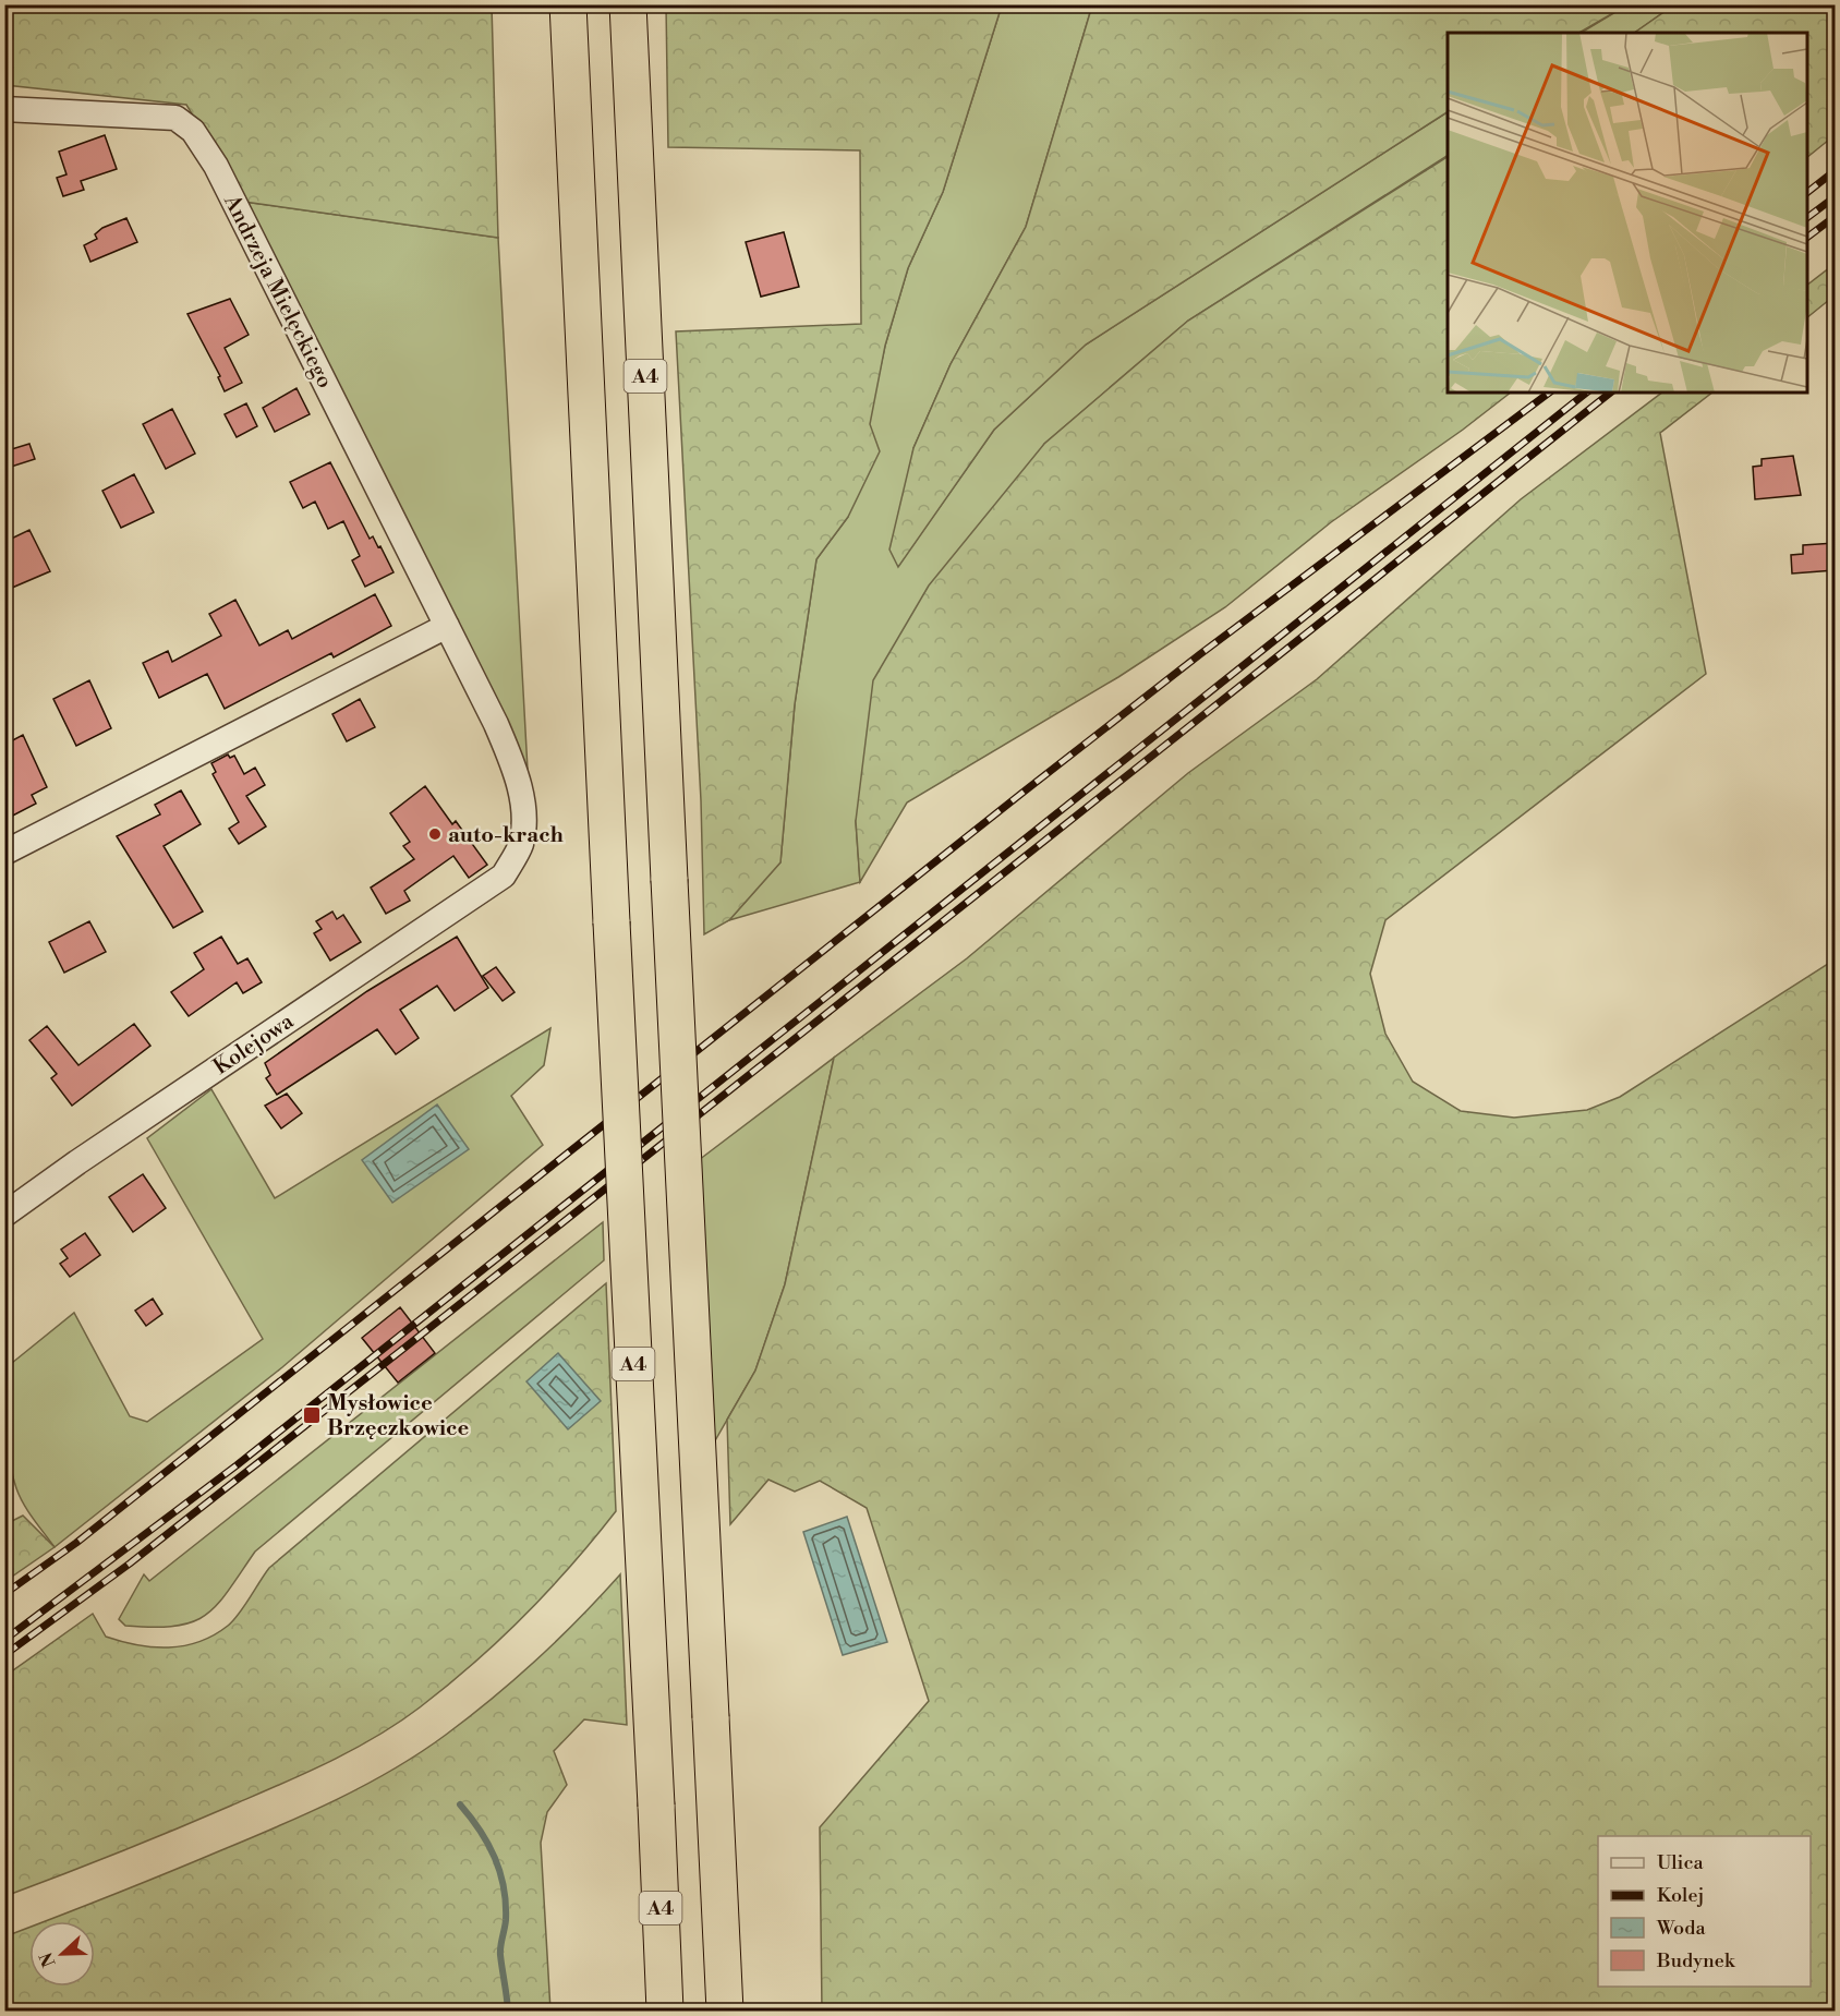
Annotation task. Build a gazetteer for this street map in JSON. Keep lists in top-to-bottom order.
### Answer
{
  "streets": {
    "highway": ["A4"],
    "street": ["Andrzeja Mielęckiego", "Kolejowa"]
  },
  "crossings": [
    ["Andrzeja Mielęckiego", "Kolejowa"]
  ],
  "places": {
    "other": ["auto-krach"],
    "transit": ["Mysłowice Brzęczkowice"]
  },
  "legend": [
    "Ulica",
    "Kolej",
    "Woda",
    "Budynek"
  ],
  "north": "left"
}
